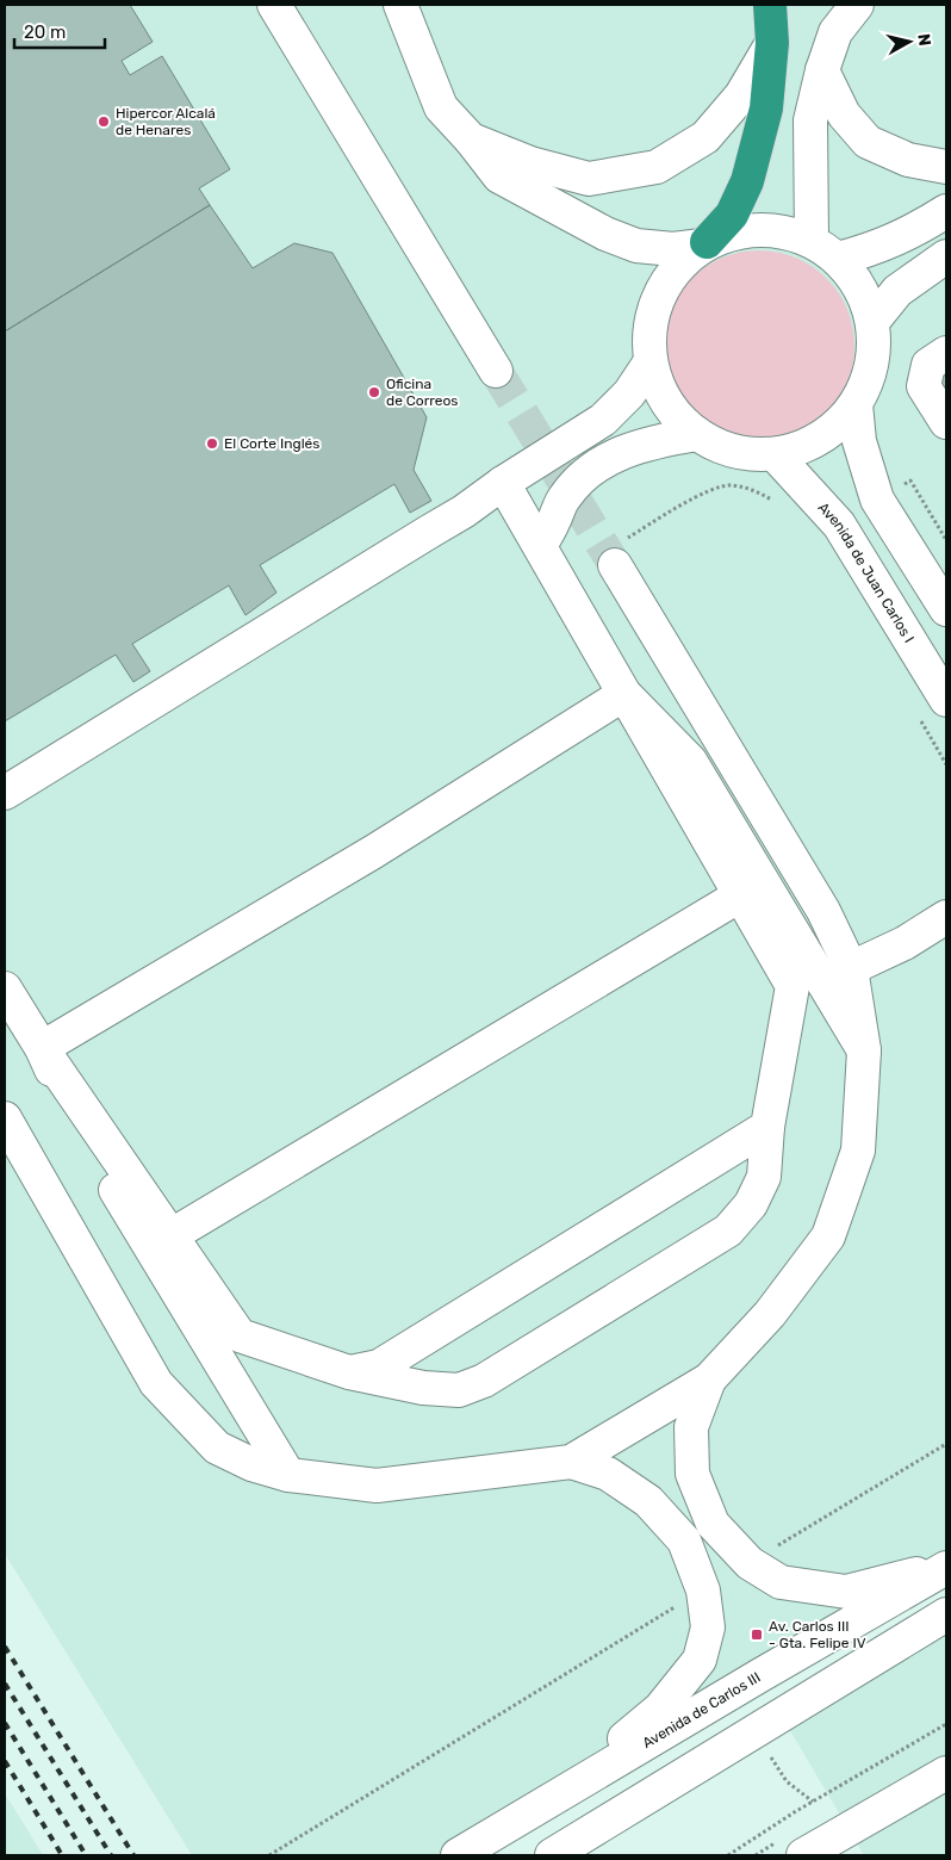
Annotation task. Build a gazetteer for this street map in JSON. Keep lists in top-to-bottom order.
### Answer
{
  "streets": {
    "street": ["Avenida de Juan Carlos I", "Avenida de Carlos III"]
  },
  "places": {
    "other": ["Hipercor Alcalá de Henares", "Oficina de Correos", "El Corte Inglés"],
    "transit": ["Av. Carlos III - Gta. Felipe IV"]
  },
  "scale_bar": "20 m",
  "north": "right"
}
